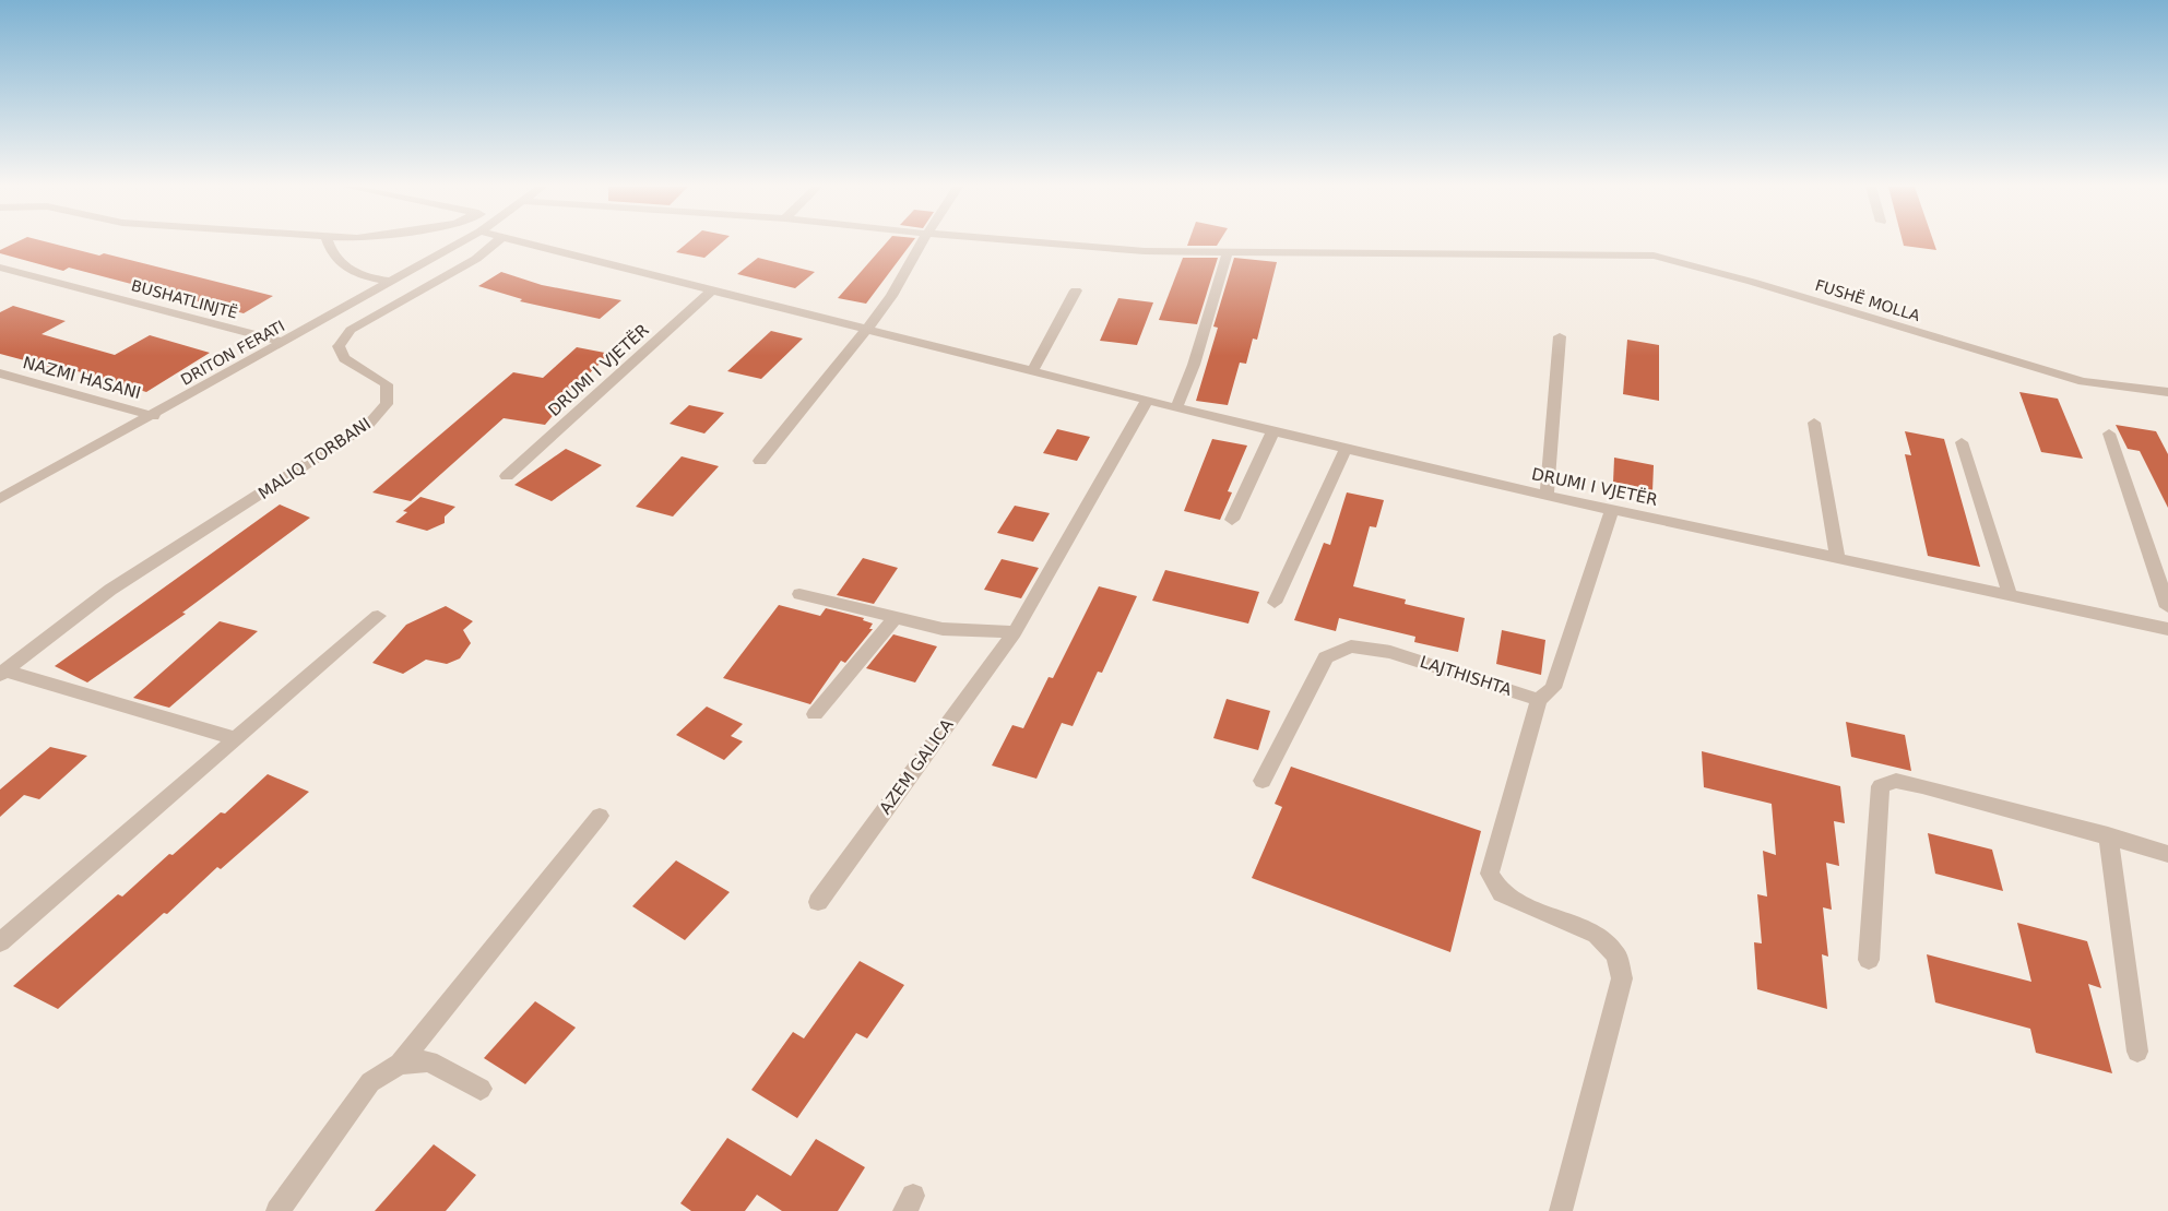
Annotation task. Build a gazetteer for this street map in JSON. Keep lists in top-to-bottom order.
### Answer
{
  "streets": {
    "street": [
      "BUSHATLINJTË",
      "FUSHË MOLLA",
      "DRITON FERATI",
      "DRUMI I VJETËR",
      "NAZMI HASANI",
      "MALIQ TORBANI",
      "LAJTHISHTA",
      "AZEM GALICA"
    ]
  },
  "crossings": [
    ["BUSHATLINJTË", "DRITON FERATI"],
    ["DRITON FERATI", "NAZMI HASANI"],
    ["DRUMI I VJETËR", "AZEM GALICA"]
  ]
}
